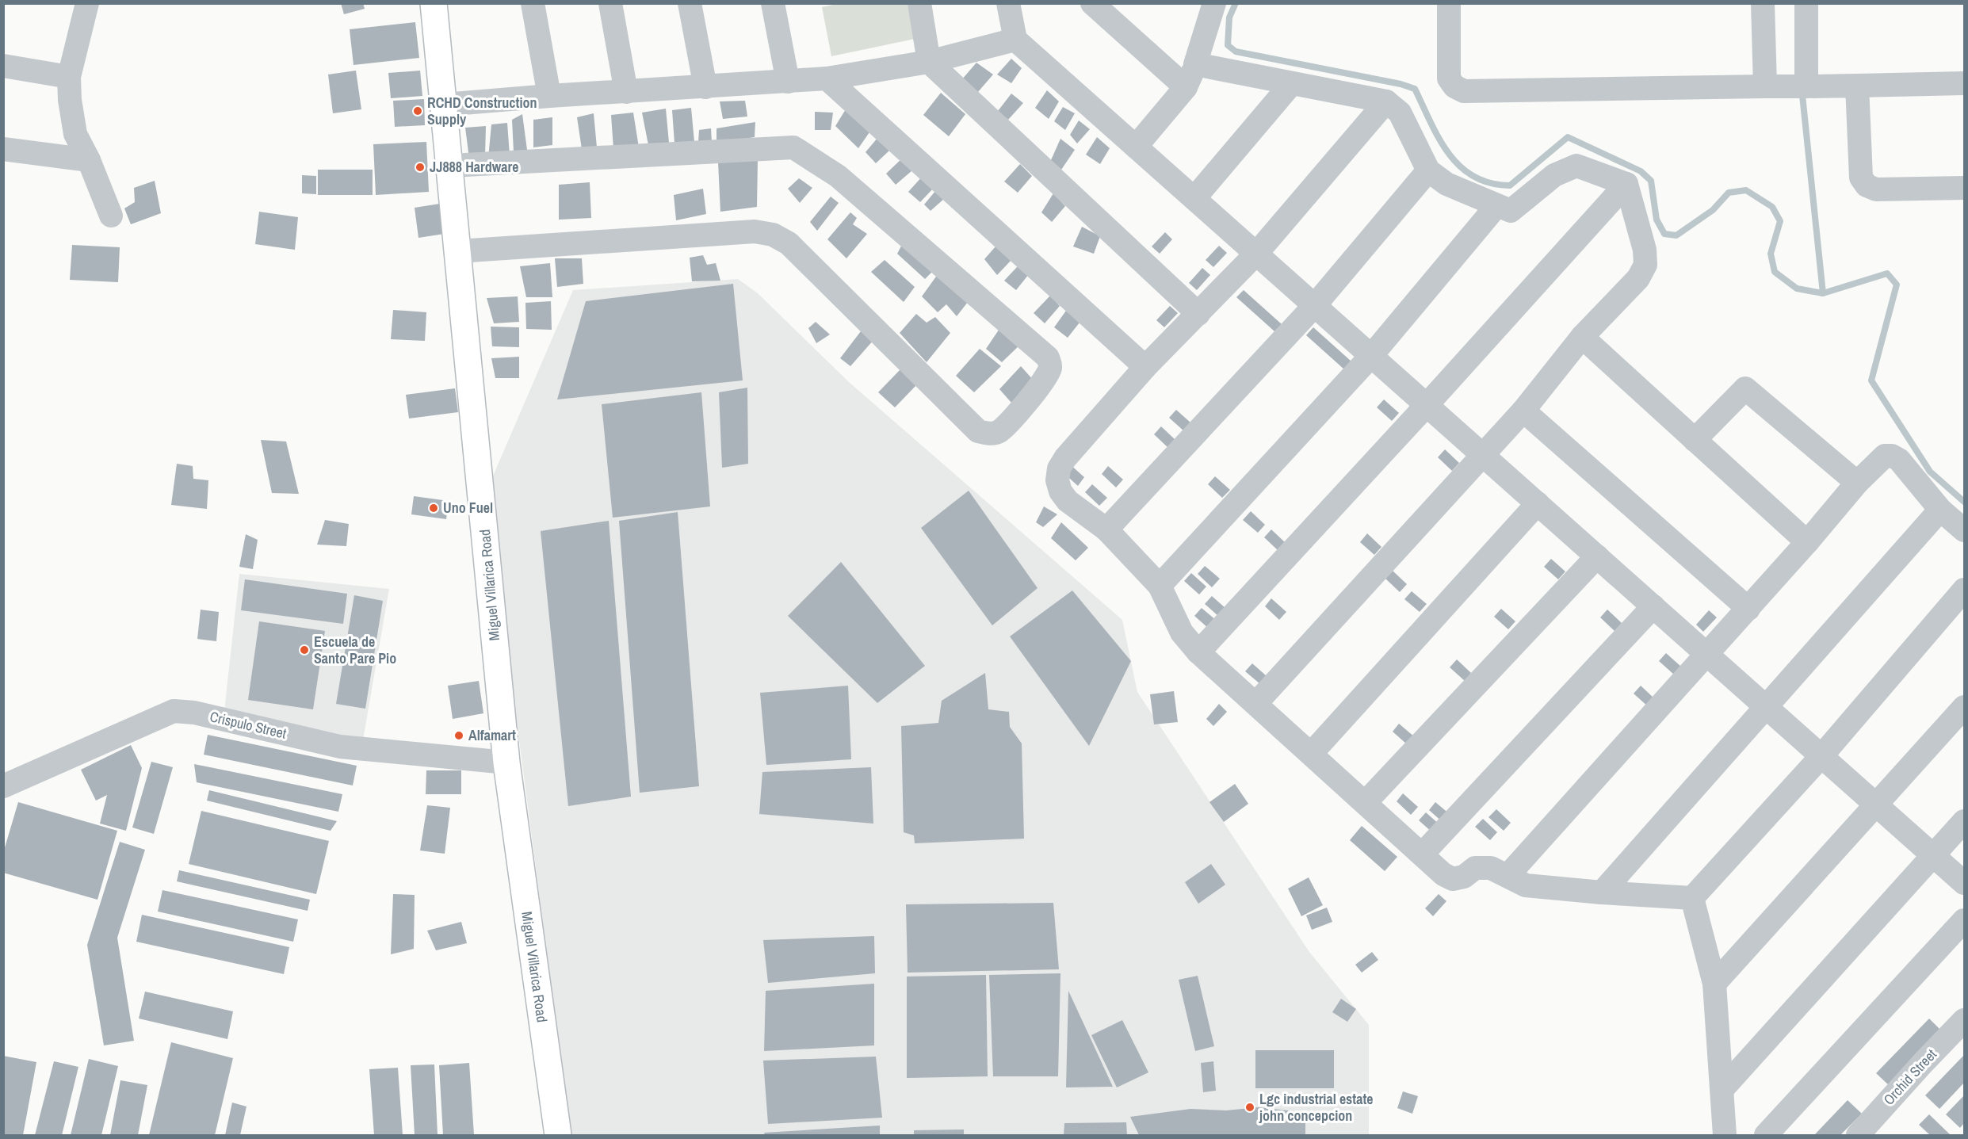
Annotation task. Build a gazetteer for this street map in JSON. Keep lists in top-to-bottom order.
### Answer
{
  "streets": {
    "main road": ["Miguel Villarica Road"],
    "street": ["Crispulo Street", "Orchid Street"]
  },
  "crossings": [
    ["Miguel Villarica Road", "Crispulo Street"]
  ],
  "places": [
    "RCHD Construction Supply",
    "JJ888 Hardware",
    "Uno Fuel",
    "Escuela de Santo Pare Pio",
    "Alfamart",
    "Lgc industrial estate john concepcion"
  ]
}
